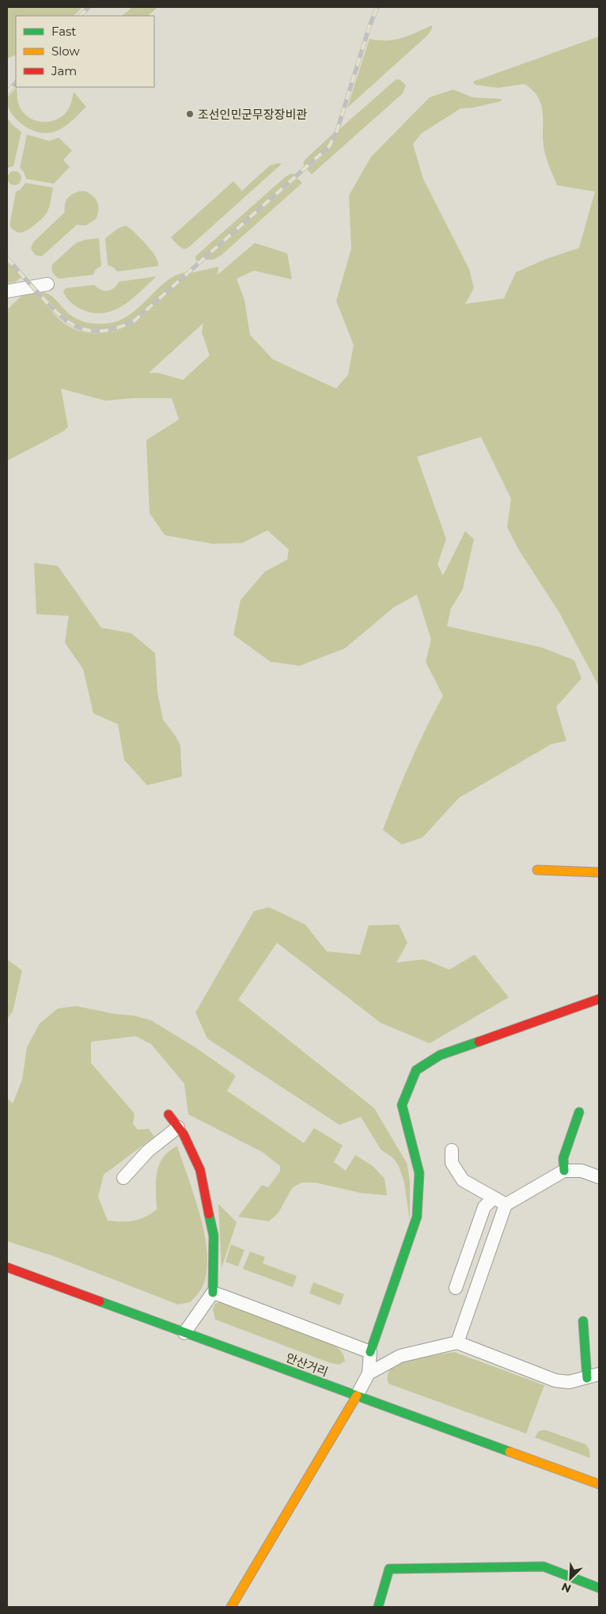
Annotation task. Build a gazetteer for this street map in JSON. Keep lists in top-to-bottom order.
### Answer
{
  "streets": {
    "street": ["안산거리"]
  },
  "places": ["조선인민군무장장비관"],
  "legend": ["Fast", "Slow", "Jam"],
  "north": "bottom left"
}
